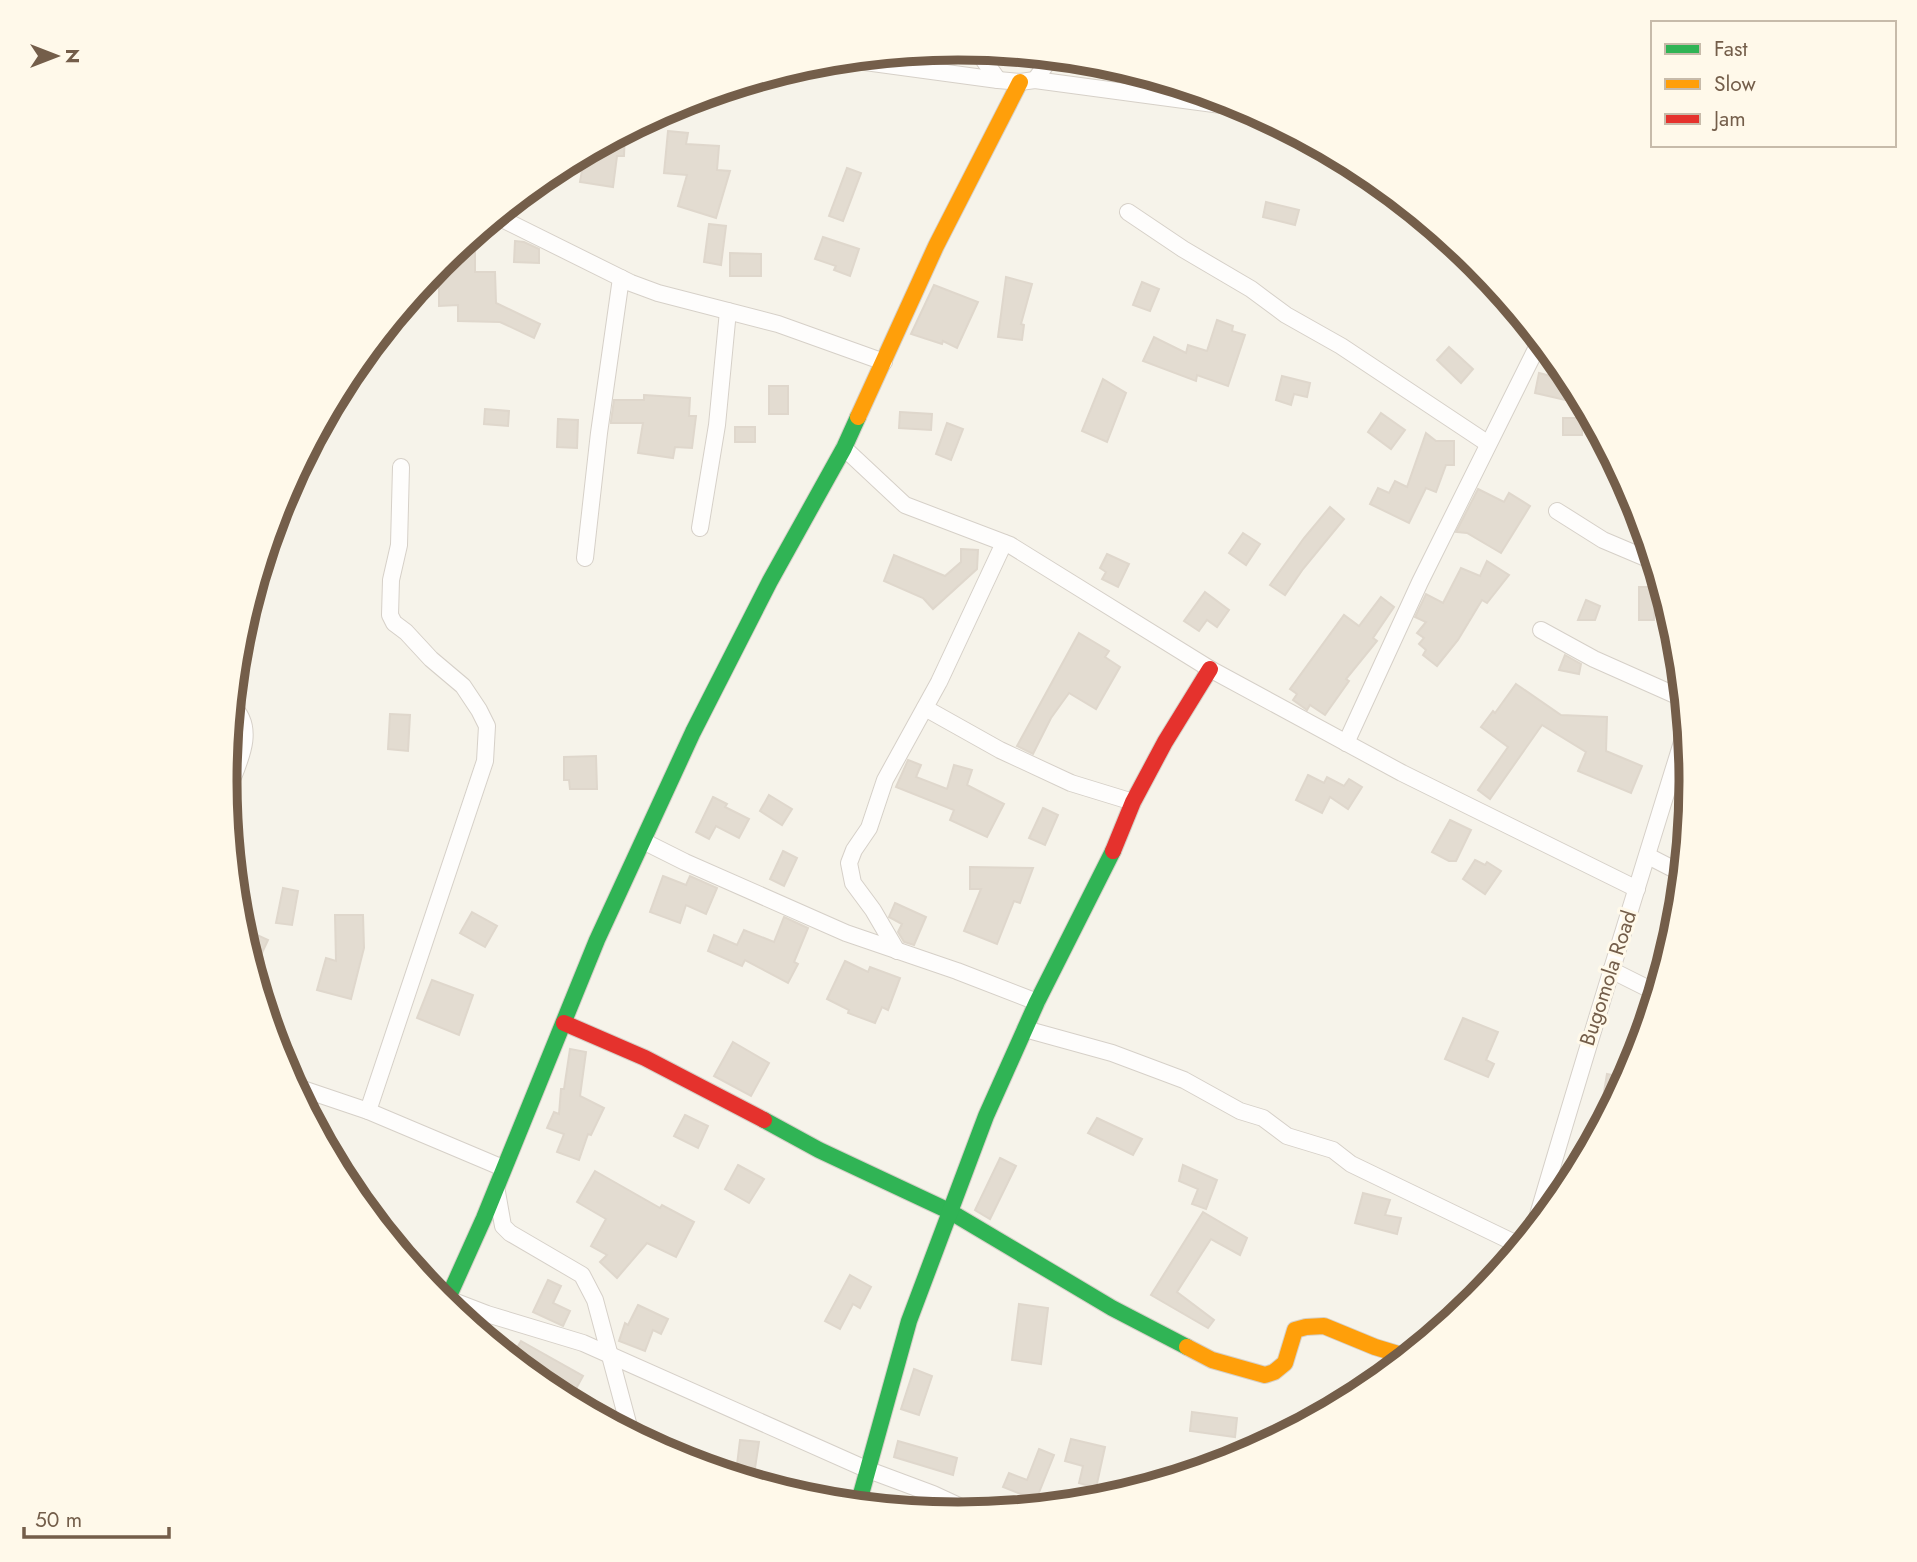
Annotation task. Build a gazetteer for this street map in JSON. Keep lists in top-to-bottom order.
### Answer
{
  "streets": {
    "street": ["Bugomola Road"]
  },
  "legend": ["Fast", "Slow", "Jam"],
  "scale_bar": "50 m",
  "north": "right"
}
